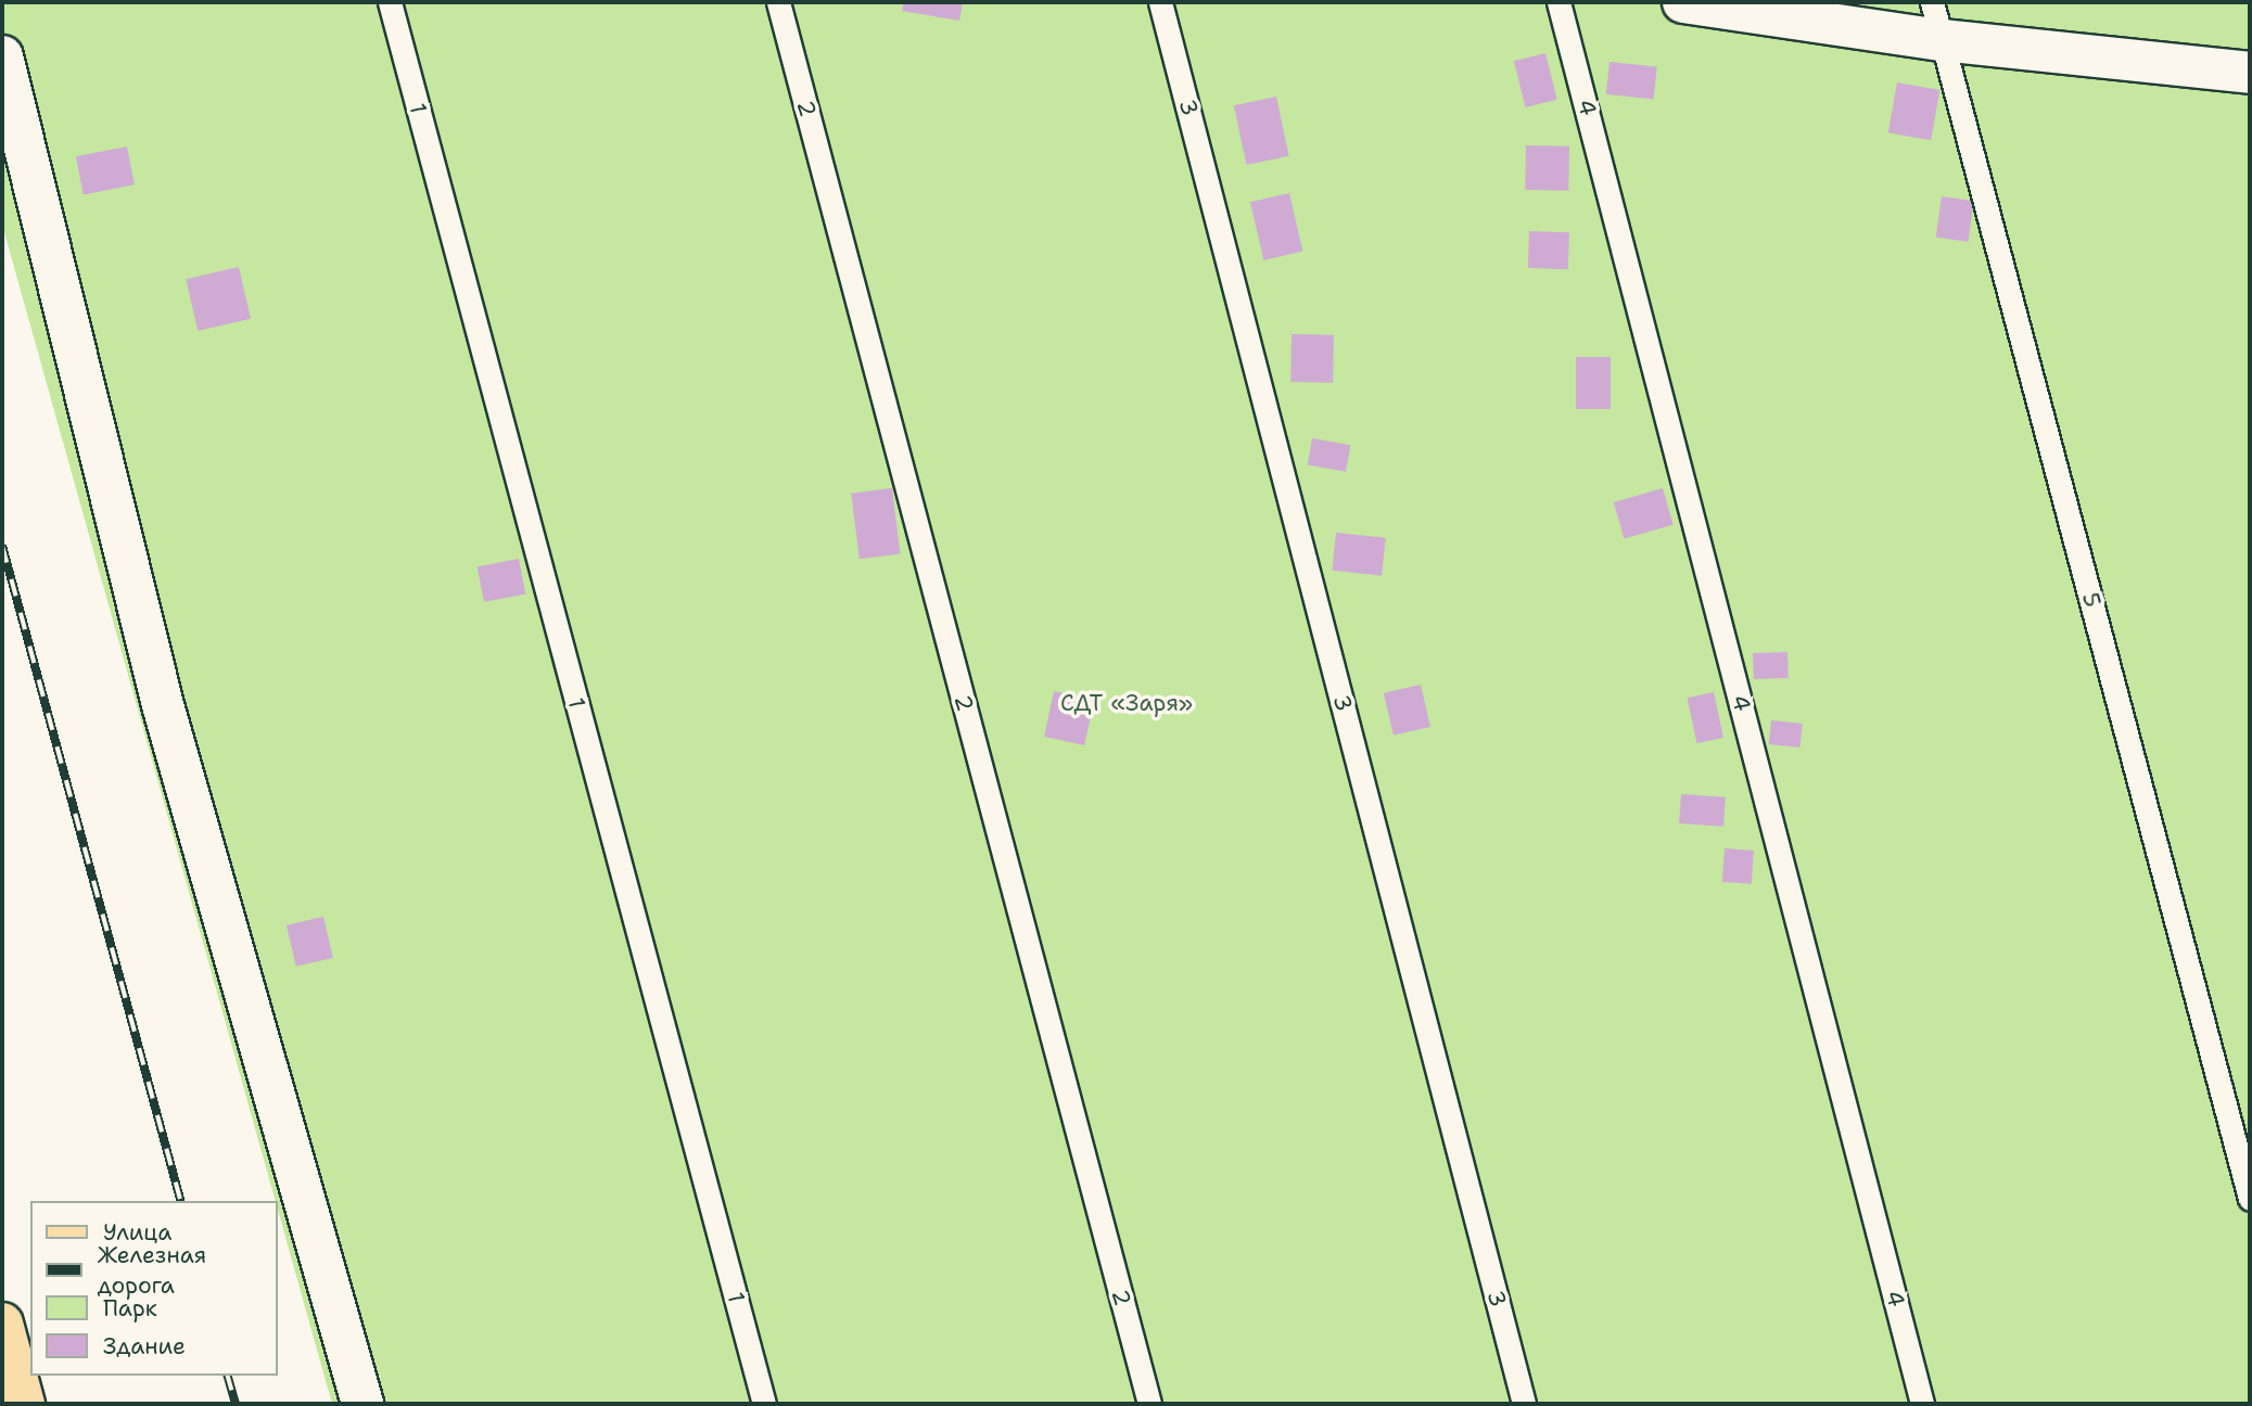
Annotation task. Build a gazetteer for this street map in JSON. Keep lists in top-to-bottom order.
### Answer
{
  "streets": {
    "lane": [
      "3",
      "4",
      "1",
      "2",
      "5"
    ]
  },
  "parks": ["СДТ «Заря»"],
  "legend": [
    "Улица",
    "Железная дорога",
    "Парк",
    "Здание"
  ]
}
